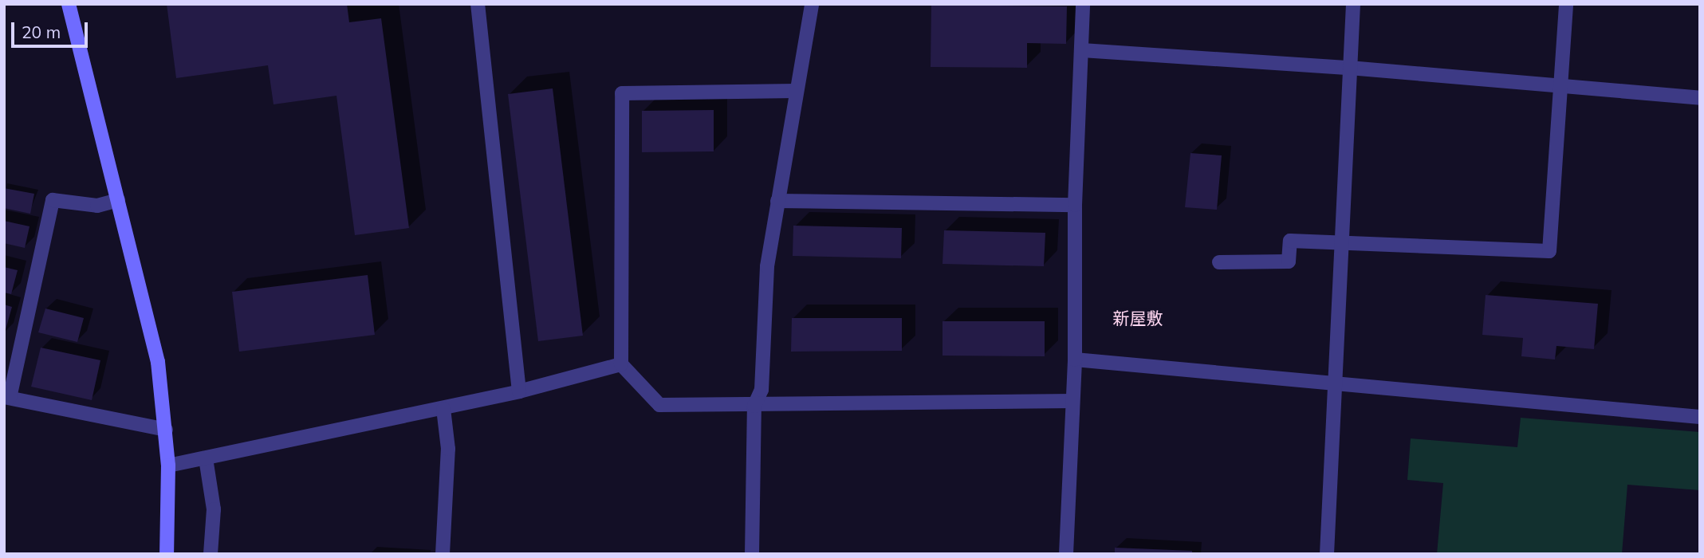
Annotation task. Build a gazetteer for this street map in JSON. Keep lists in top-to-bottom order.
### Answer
{
  "districts": ["新屋敷"],
  "scale_bar": "20 m"
}
